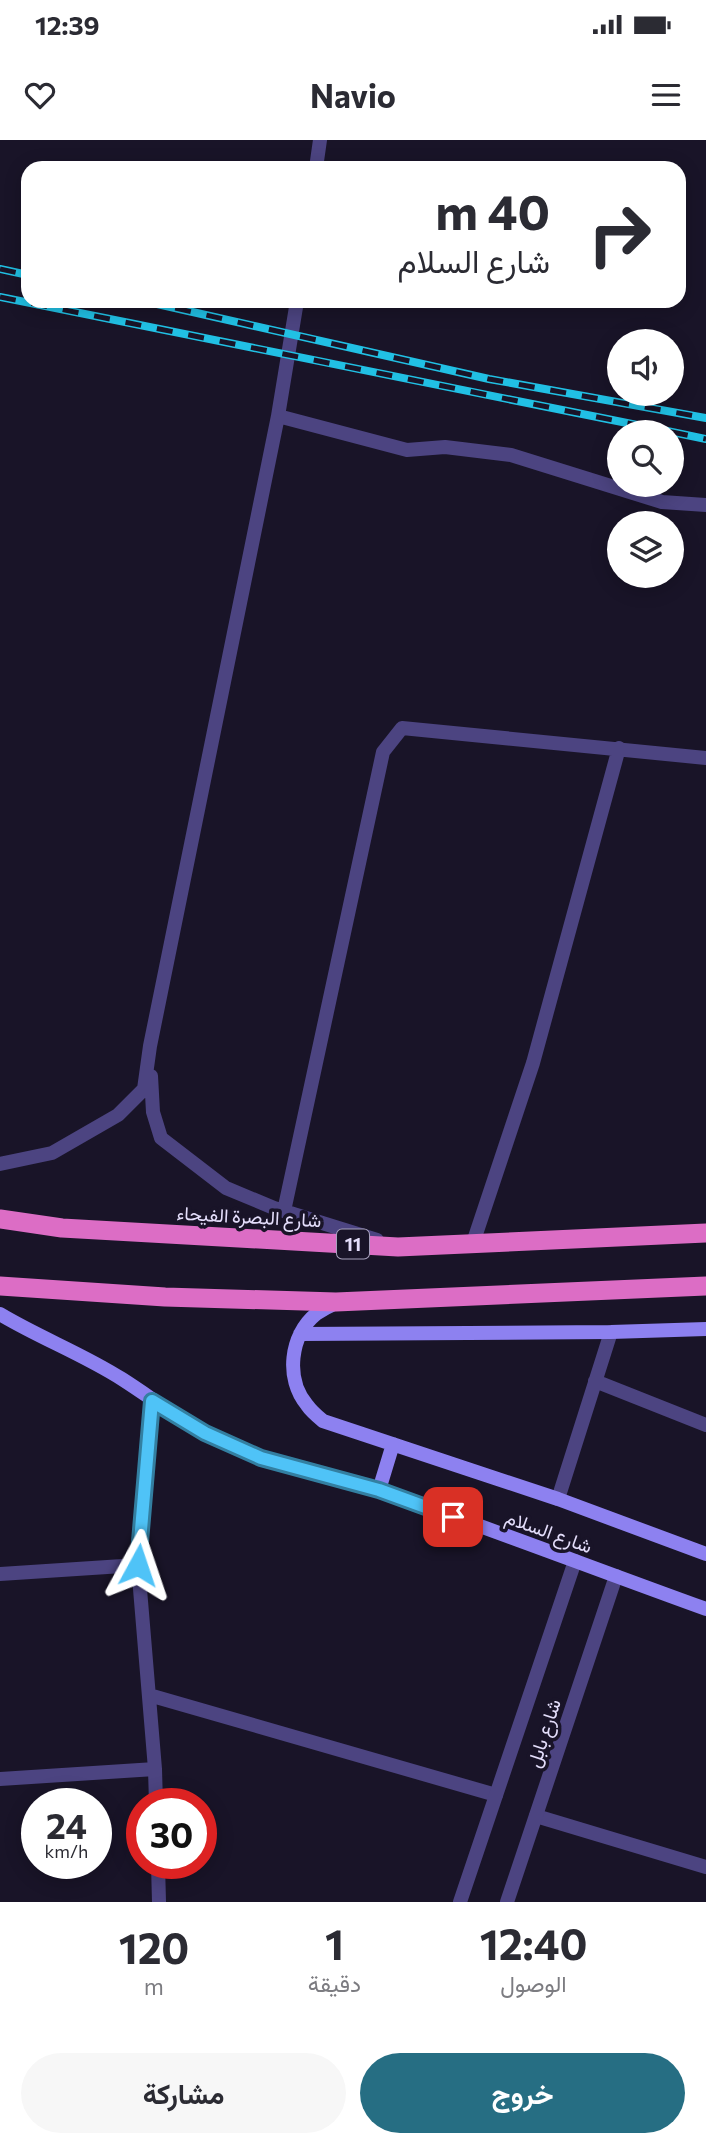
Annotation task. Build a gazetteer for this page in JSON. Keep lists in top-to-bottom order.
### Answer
{
  "streets": {
    "highway": ["شارع البصرة الفيحاء", "11"],
    "main road": ["شارع السلام"],
    "street": ["شارع بابل"]
  },
  "crossings": [
    ["شارع السلام", "شارع بابل"]
  ],
  "page": {
    "status": "12:39",
    "header": "Navio",
    "turn": ["40 m", "شارع السلام"],
    "speed": "24 km/h",
    "limit": "30",
    "eta": [
      "12:40",
      "الوصول",
      "1",
      "دقيقة",
      "120",
      "m"
    ],
    "buttons": ["خروج", "مشاركة"]
  }
}
